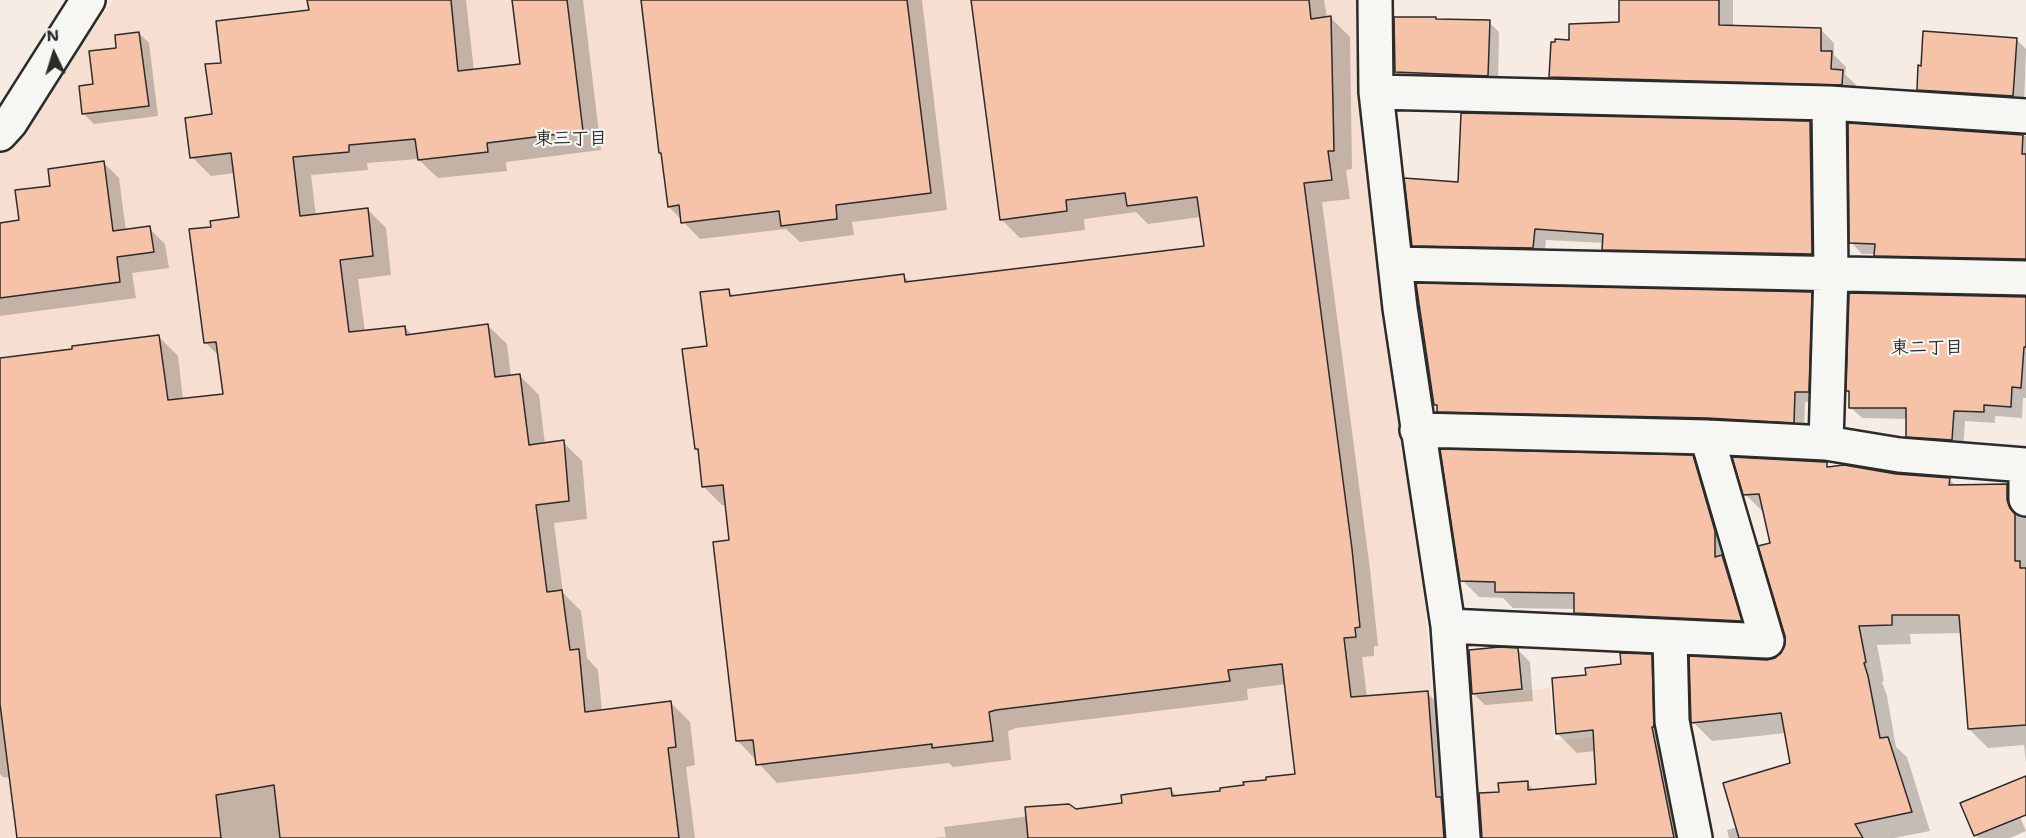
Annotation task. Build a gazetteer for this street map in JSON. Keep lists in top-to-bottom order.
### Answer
{
  "districts": ["東三丁目", "東二丁目"],
  "north": "top"
}
